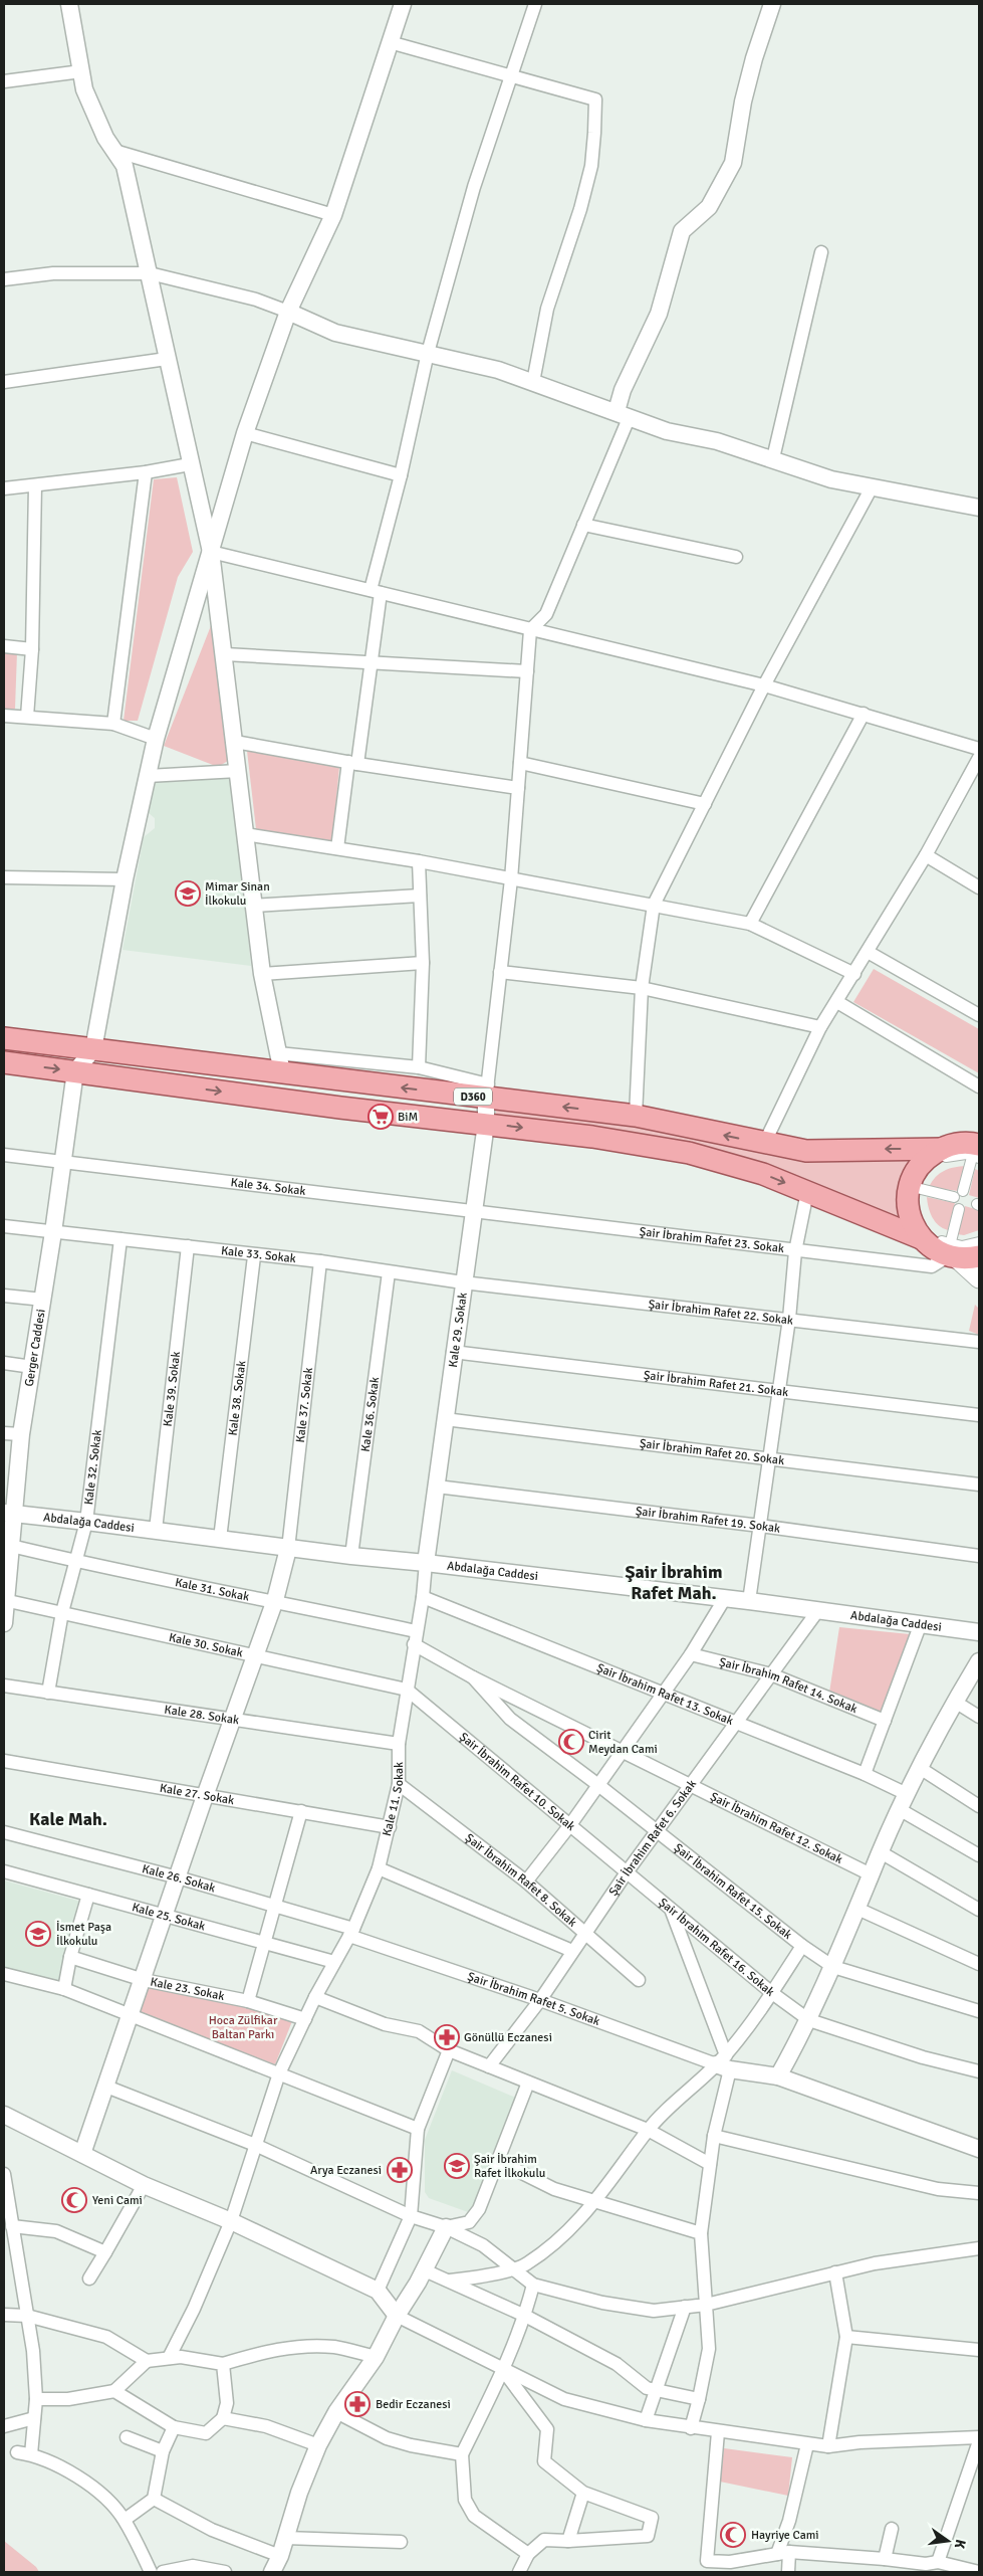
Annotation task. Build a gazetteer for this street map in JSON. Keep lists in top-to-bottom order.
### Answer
{
  "streets": {
    "main road": ["D360"],
    "street": [
      "Kale 34. Sokak",
      "Şair İbrahim Rafet 23. Sokak",
      "Kale 33. Sokak",
      "Şair İbrahim Rafet 22. Sokak",
      "Kale 29. Sokak",
      "Gerger Caddesi",
      "Şair İbrahim Rafet 21. Sokak",
      "Kale 39. Sokak",
      "Kale 38. Sokak",
      "Kale 37. Sokak",
      "Kale 36. Sokak",
      "Şair İbrahim Rafet 20. Sokak",
      "Kale 32. Sokak",
      "Şair İbrahim Rafet 19. Sokak",
      "Abdalağa Caddesi",
      "Kale 31. Sokak",
      "Kale 30. Sokak",
      "Şair İbrahim Rafet 14. Sokak",
      "Şair İbrahim Rafet 13. Sokak",
      "Kale 28. Sokak",
      "Şair İbrahim Rafet 10. Sokak",
      "Kale 27. Sokak",
      "Kale 11. Sokak",
      "Şair İbrahim Rafet 12. Sokak",
      "Şair İbrahim Rafet 6. Sokak",
      "Kale 26. Sokak",
      "Şair İbrahim Rafet 8. Sokak",
      "Şair İbrahim Rafet 15. Sokak",
      "Kale 25. Sokak",
      "Şair İbrahim Rafet 16. Sokak",
      "Kale 23. Sokak",
      "Şair İbrahim Rafet 5. Sokak"
    ]
  },
  "crossings": [
    ["D360", "Kale 29. Sokak"],
    ["D360", "Gerger Caddesi"],
    ["Kale 34. Sokak", "Şair İbrahim Rafet 23. Sokak"],
    ["Kale 34. Sokak", "Kale 29. Sokak"],
    ["Kale 34. Sokak", "Gerger Caddesi"],
    ["Şair İbrahim Rafet 23. Sokak", "Kale 29. Sokak"],
    ["Kale 33. Sokak", "Şair İbrahim Rafet 22. Sokak"],
    ["Kale 33. Sokak", "Kale 29. Sokak"],
    ["Kale 33. Sokak", "Gerger Caddesi"],
    ["Kale 33. Sokak", "Kale 39. Sokak"],
    ["Kale 33. Sokak", "Kale 38. Sokak"],
    ["Kale 33. Sokak", "Kale 37. Sokak"],
    ["Kale 33. Sokak", "Kale 36. Sokak"],
    ["Kale 33. Sokak", "Kale 32. Sokak"],
    ["Şair İbrahim Rafet 22. Sokak", "Kale 29. Sokak"],
    ["Kale 29. Sokak", "Şair İbrahim Rafet 21. Sokak"],
    ["Kale 29. Sokak", "Şair İbrahim Rafet 20. Sokak"],
    ["Kale 29. Sokak", "Şair İbrahim Rafet 19. Sokak"],
    ["Kale 29. Sokak", "Abdalağa Caddesi"],
    ["Kale 29. Sokak", "Kale 11. Sokak"],
    ["Gerger Caddesi", "Abdalağa Caddesi"],
    ["Gerger Caddesi", "Kale 31. Sokak"],
    ["Gerger Caddesi", "Kale 30. Sokak"],
    ["Kale 39. Sokak", "Abdalağa Caddesi"],
    ["Kale 38. Sokak", "Abdalağa Caddesi"],
    ["Kale 37. Sokak", "Abdalağa Caddesi"],
    ["Kale 36. Sokak", "Abdalağa Caddesi"],
    ["Kale 32. Sokak", "Abdalağa Caddesi"],
    ["Kale 32. Sokak", "Kale 31. Sokak"],
    ["Kale 32. Sokak", "Kale 30. Sokak"],
    ["Kale 32. Sokak", "Kale 28. Sokak"],
    ["Abdalağa Caddesi", "Kale 11. Sokak"],
    ["Abdalağa Caddesi", "Şair İbrahim Rafet 6. Sokak"],
    ["Kale 31. Sokak", "Kale 11. Sokak"],
    ["Kale 30. Sokak", "Şair İbrahim Rafet 10. Sokak"],
    ["Kale 30. Sokak", "Kale 11. Sokak"],
    ["Şair İbrahim Rafet 14. Sokak", "Şair İbrahim Rafet 6. Sokak"],
    ["Şair İbrahim Rafet 13. Sokak", "Kale 11. Sokak"],
    ["Şair İbrahim Rafet 13. Sokak", "Şair İbrahim Rafet 6. Sokak"],
    ["Kale 28. Sokak", "Kale 11. Sokak"],
    ["Şair İbrahim Rafet 10. Sokak", "Kale 11. Sokak"],
    ["Şair İbrahim Rafet 10. Sokak", "Şair İbrahim Rafet 6. Sokak"],
    ["Şair İbrahim Rafet 10. Sokak", "Şair İbrahim Rafet 16. Sokak"],
    ["Kale 27. Sokak", "Kale 11. Sokak"],
    ["Kale 11. Sokak", "Şair İbrahim Rafet 12. Sokak"],
    ["Kale 11. Sokak", "Kale 26. Sokak"],
    ["Kale 11. Sokak", "Şair İbrahim Rafet 8. Sokak"],
    ["Kale 11. Sokak", "Kale 25. Sokak"],
    ["Kale 11. Sokak", "Kale 23. Sokak"],
    ["Kale 11. Sokak", "Şair İbrahim Rafet 5. Sokak"],
    ["Şair İbrahim Rafet 12. Sokak", "Şair İbrahim Rafet 6. Sokak"],
    ["Şair İbrahim Rafet 12. Sokak", "Şair İbrahim Rafet 15. Sokak"],
    ["Şair İbrahim Rafet 6. Sokak", "Şair İbrahim Rafet 8. Sokak"],
    ["Şair İbrahim Rafet 6. Sokak", "Şair İbrahim Rafet 15. Sokak"],
    ["Şair İbrahim Rafet 6. Sokak", "Şair İbrahim Rafet 16. Sokak"],
    ["Şair İbrahim Rafet 6. Sokak", "Şair İbrahim Rafet 5. Sokak"],
    ["Kale 26. Sokak", "Şair İbrahim Rafet 5. Sokak"]
  ],
  "districts": ["Şair İbrahim Rafet Mah.", "Kale Mah."],
  "parks": ["Hoca Zülfikar Baltan Parkı"],
  "places": {
    "school or university": ["Mimar Sinan İlkokulu", "İsmet Paşa İlkokulu", "Şair İbrahim Rafet İlkokulu"],
    "supermarket": ["BiM"],
    "mosque": ["Cirit Meydan Cami", "Yeni Cami", "Hayriye Cami"],
    "pharmacy": ["Gönüllü Eczanesi", "Arya Eczanesi", "Bedir Eczanesi"]
  },
  "north": "right"
}
